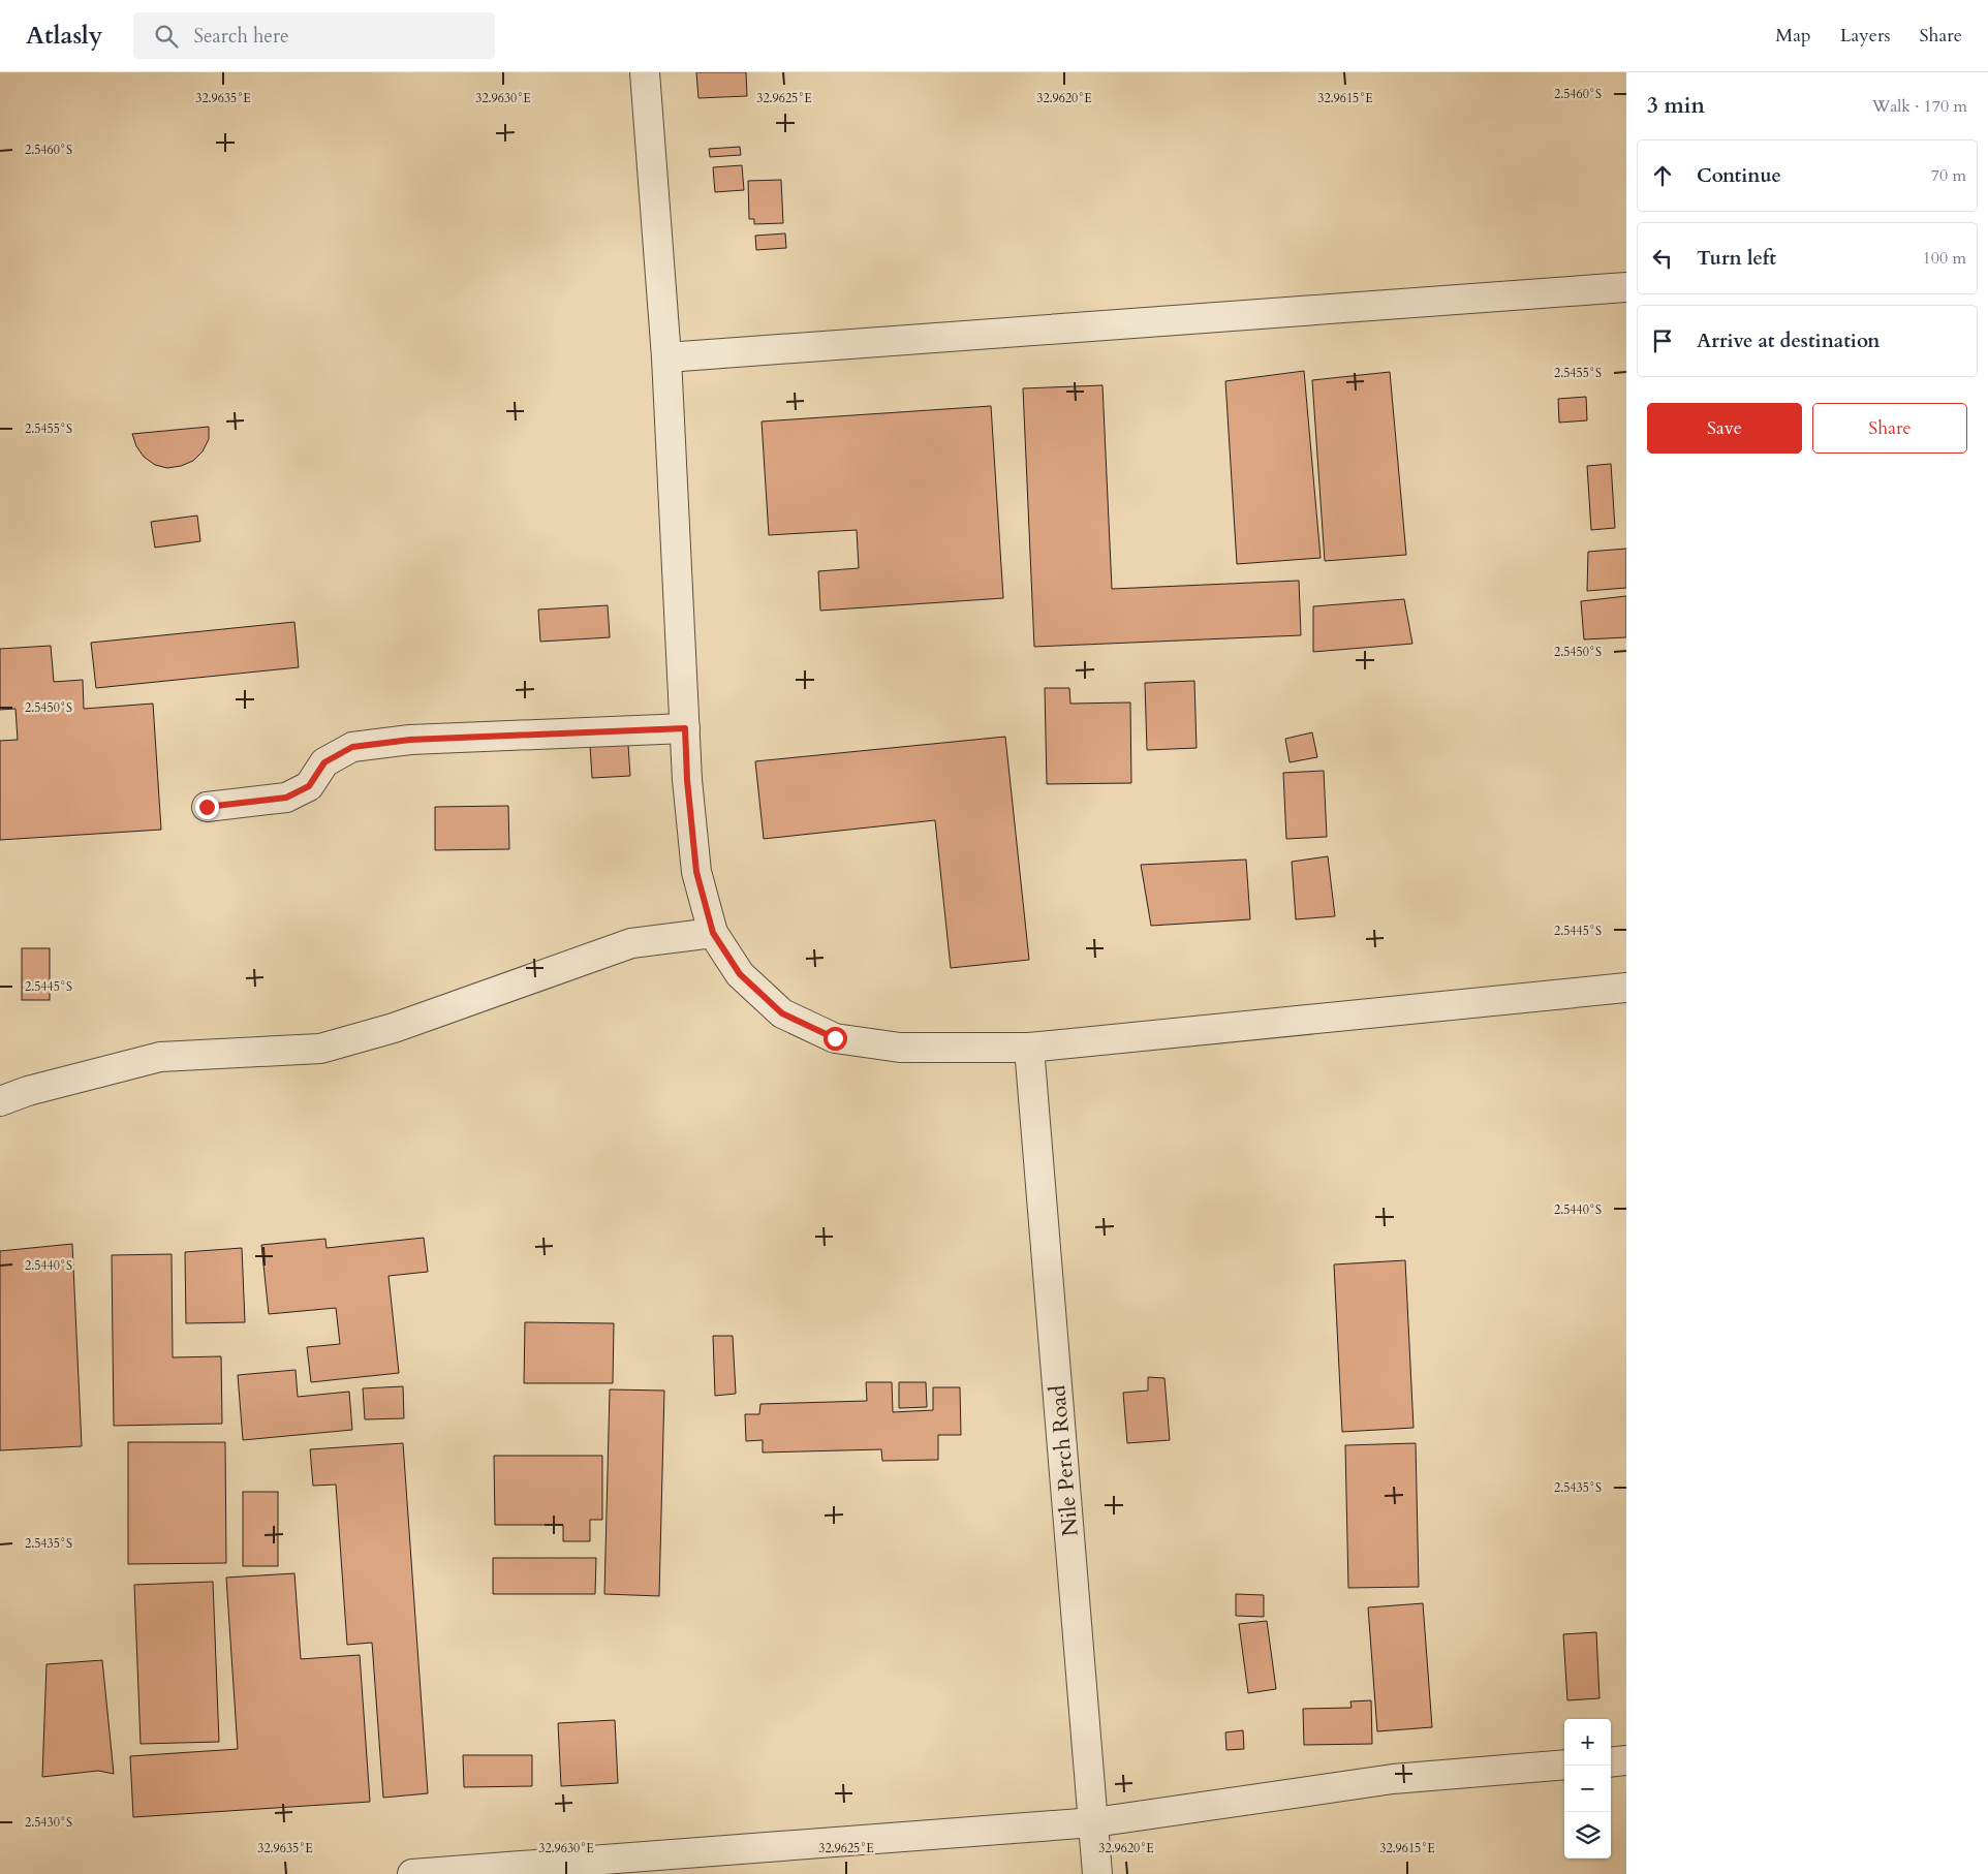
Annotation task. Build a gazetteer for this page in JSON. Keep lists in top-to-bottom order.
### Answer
{
  "streets": {
    "street": ["Nile Perch Road"]
  },
  "page": {
    "header": "Atlasly",
    "search": "Search here",
    "nav": ["Map", "Layers", "Share"],
    "heading": ["3 min", "Walk · 170 m"],
    "list": [
      ["Continue", "70 m"],
      ["Turn left", "100 m"],
      "Arrive at destination"
    ],
    "buttons": ["Save", "Share"],
    "map_buttons": ["+", "−"]
  },
  "coordinates": [
    "2.5460°S",
    "32.9635°E",
    "32.9630°E",
    "32.9625°E",
    "32.9620°E",
    "32.9615°E",
    "2.5455°S",
    "2.5450°S",
    "2.5445°S",
    "2.5440°S",
    "2.5435°S",
    "2.5430°S"
  ]
}
